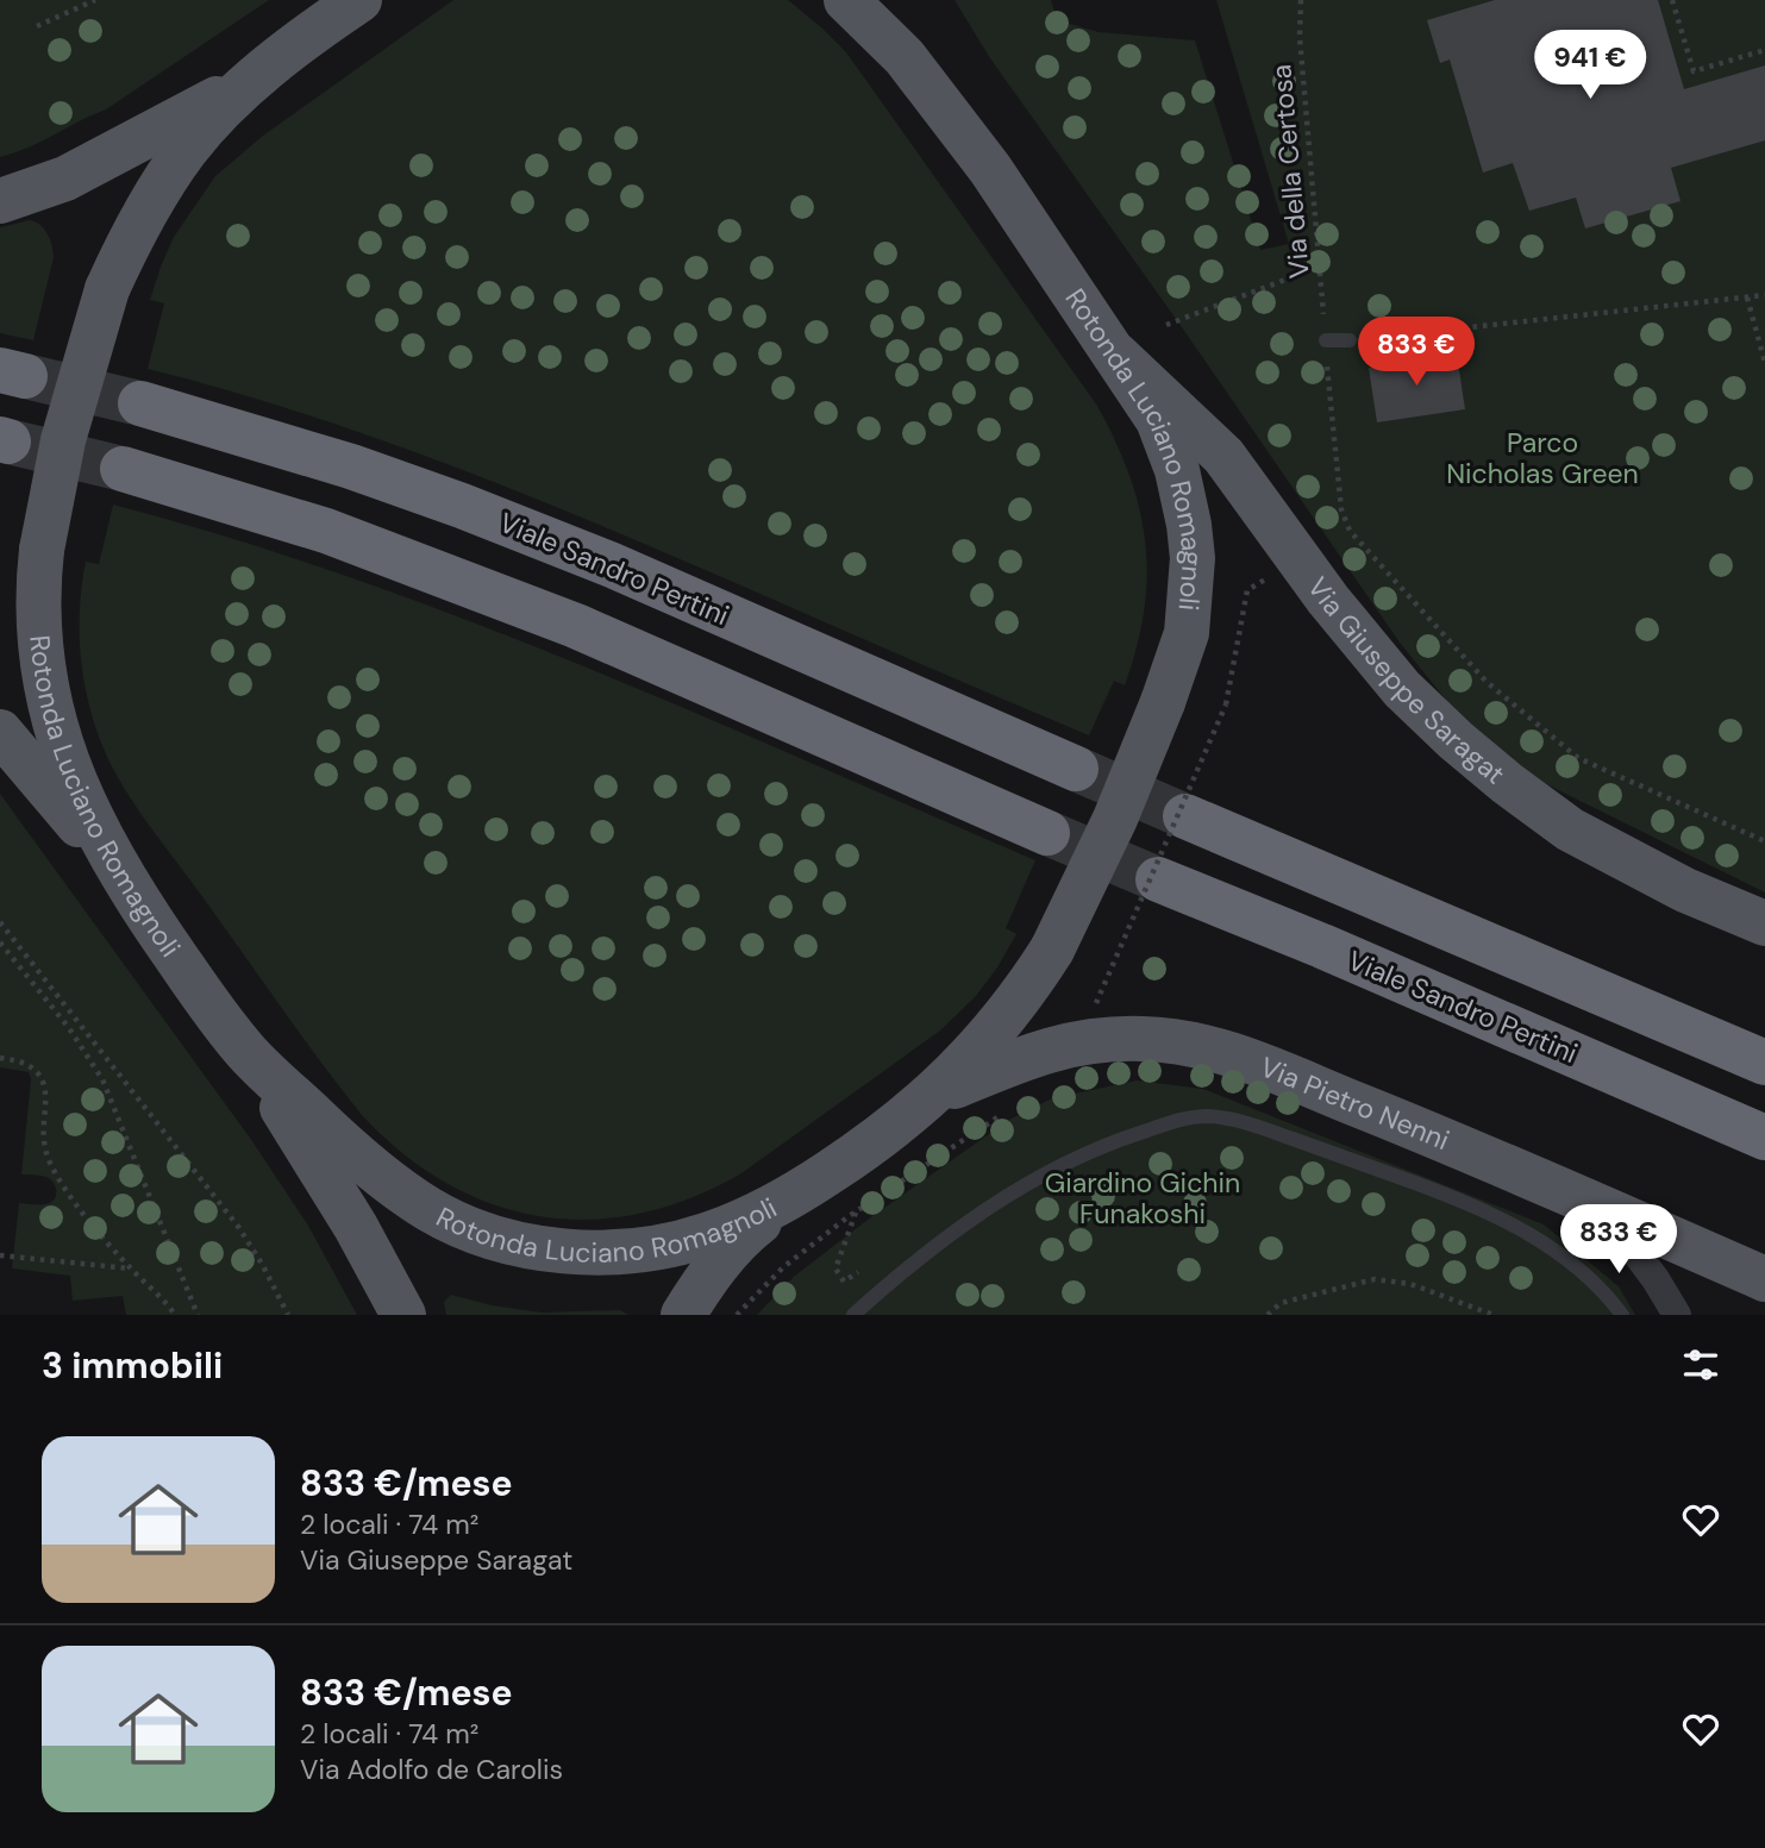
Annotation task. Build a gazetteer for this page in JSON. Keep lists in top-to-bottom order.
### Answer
{
  "streets": {
    "highway": ["Viale Sandro Pertini"],
    "main road": ["Rotonda Luciano Romagnoli", "Via Giuseppe Saragat", "Via Pietro Nenni"],
    "path": ["Via della Certosa"]
  },
  "crossings": [
    ["Rotonda Luciano Romagnoli", "Via Giuseppe Saragat"],
    ["Rotonda Luciano Romagnoli", "Via Pietro Nenni"]
  ],
  "parks": ["Parco Nicholas Green", "Giardino Gichin Funakoshi"],
  "page": {
    "price": ["941 €", "833 €", "833 €"],
    "heading": "3 immobili",
    "list": [
      {
        "name": "833 €/mese",
        "note": "2 locali · 74 m² · Via Giuseppe Saragat"
      },
      {
        "name": "833 €/mese",
        "note": "2 locali · 74 m² · Via Adolfo de Carolis"
      }
    ]
  }
}
